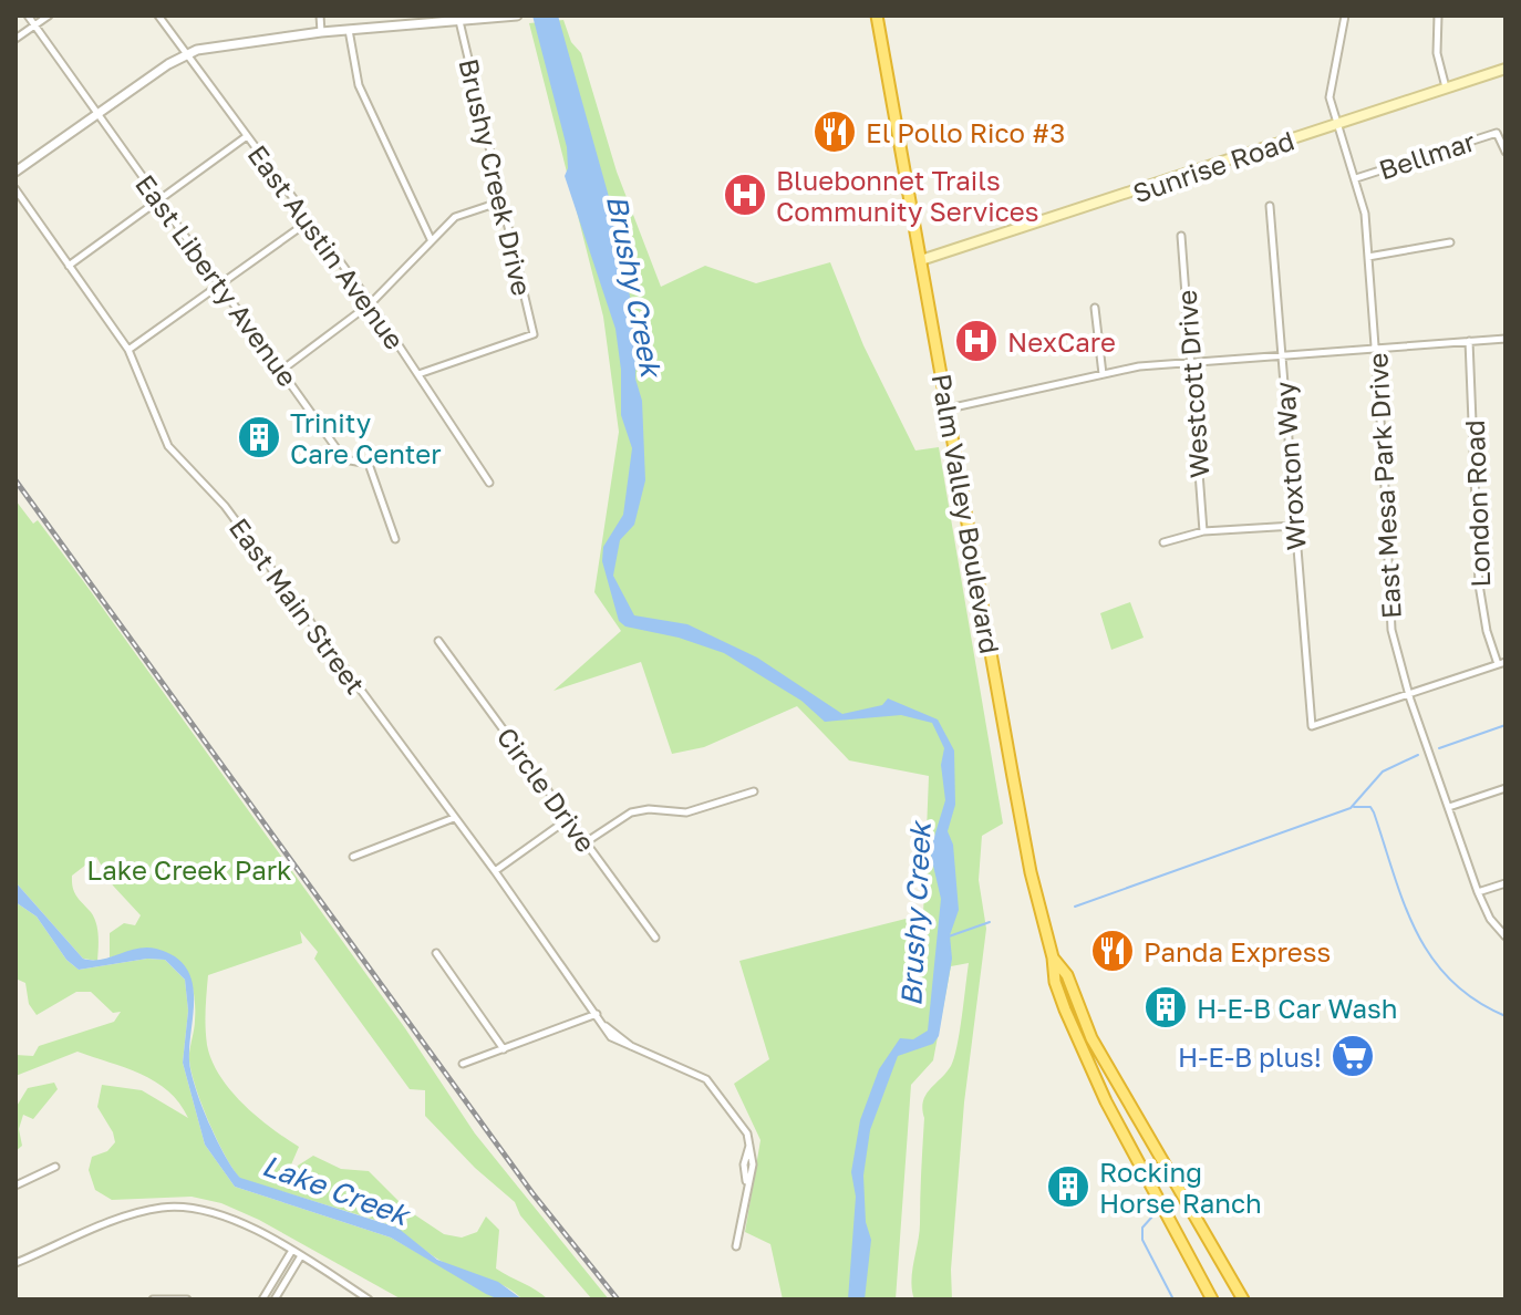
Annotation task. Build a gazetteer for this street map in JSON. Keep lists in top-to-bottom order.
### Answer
{
  "streets": {
    "highway": ["Palm Valley Boulevard"],
    "main road": ["Sunrise Road"],
    "street": [
      "Bellmar",
      "Brushy Creek Drive",
      "East Austin Avenue",
      "East Liberty Avenue",
      "Westcott Drive",
      "Wroxton Way",
      "East Mesa Park Drive",
      "London Road",
      "East Main Street",
      "Circle Drive"
    ]
  },
  "crossings": [
    ["Bellmar", "East Mesa Park Drive"],
    ["Sunrise Road", "East Mesa Park Drive"],
    ["Sunrise Road", "Palm Valley Boulevard"],
    ["Brushy Creek Drive", "East Austin Avenue"],
    ["Wroxton Way", "East Mesa Park Drive"]
  ],
  "water": ["Brushy Creek", "Lake Creek"],
  "parks": ["Lake Creek Park"],
  "places": {
    "restaurant": ["El Pollo Rico #3", "Panda Express"],
    "hospital": ["Bluebonnet Trails Community Services", "NexCare"],
    "building": ["Trinity Care Center", "H-E-B Car Wash", "Rocking Horse Ranch"],
    "supermarket": ["H-E-B plus!"]
  }
}
